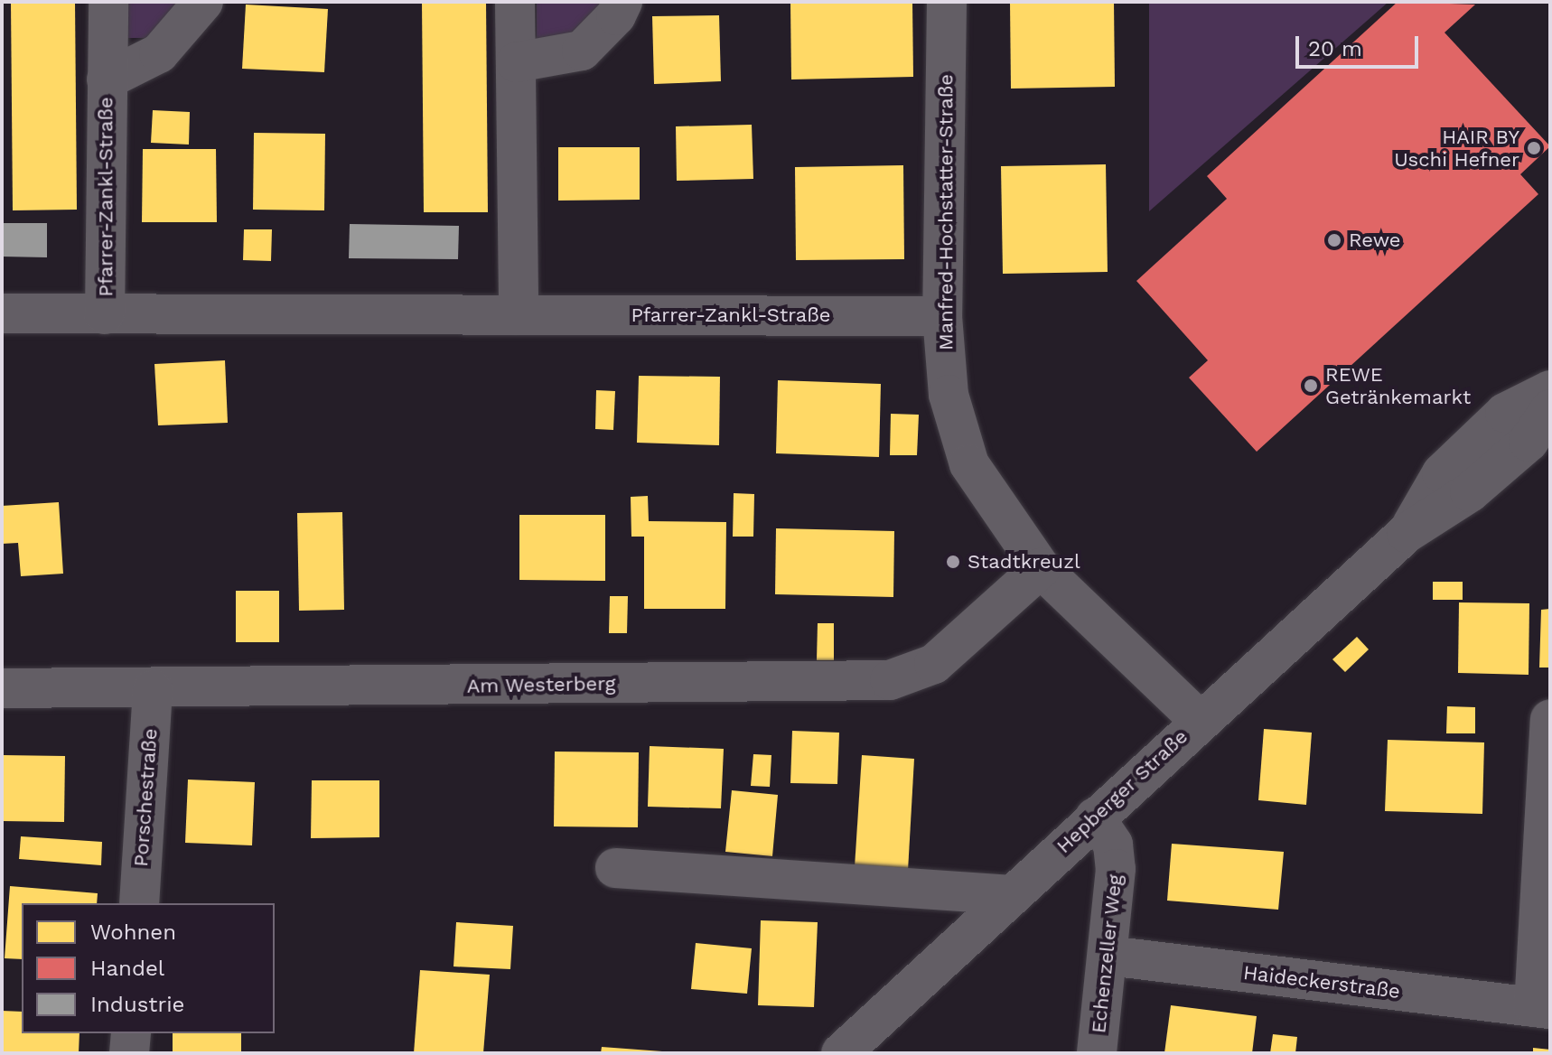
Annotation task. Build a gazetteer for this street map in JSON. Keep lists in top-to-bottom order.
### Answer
{
  "streets": {
    "street": [
      "Pfarrer-Zankl-Straße",
      "Manfred-Hochstatter-Straße",
      "Am Westerberg",
      "Hepberger Straße",
      "Porschestraße",
      "Echenzeller Weg",
      "Haideckerstraße"
    ]
  },
  "crossings": [
    ["Pfarrer-Zankl-Straße", "Manfred-Hochstatter-Straße"],
    ["Manfred-Hochstatter-Straße", "Am Westerberg"],
    ["Manfred-Hochstatter-Straße", "Hepberger Straße"],
    ["Am Westerberg", "Porschestraße"],
    ["Hepberger Straße", "Echenzeller Weg"],
    ["Echenzeller Weg", "Haideckerstraße"]
  ],
  "places": [
    "HAIR BY Uschi Hefner",
    "Rewe",
    "REWE Getränkemarkt",
    "Stadtkreuzl"
  ],
  "legend": ["Wohnen", "Handel", "Industrie"],
  "scale_bar": "20 m"
}
